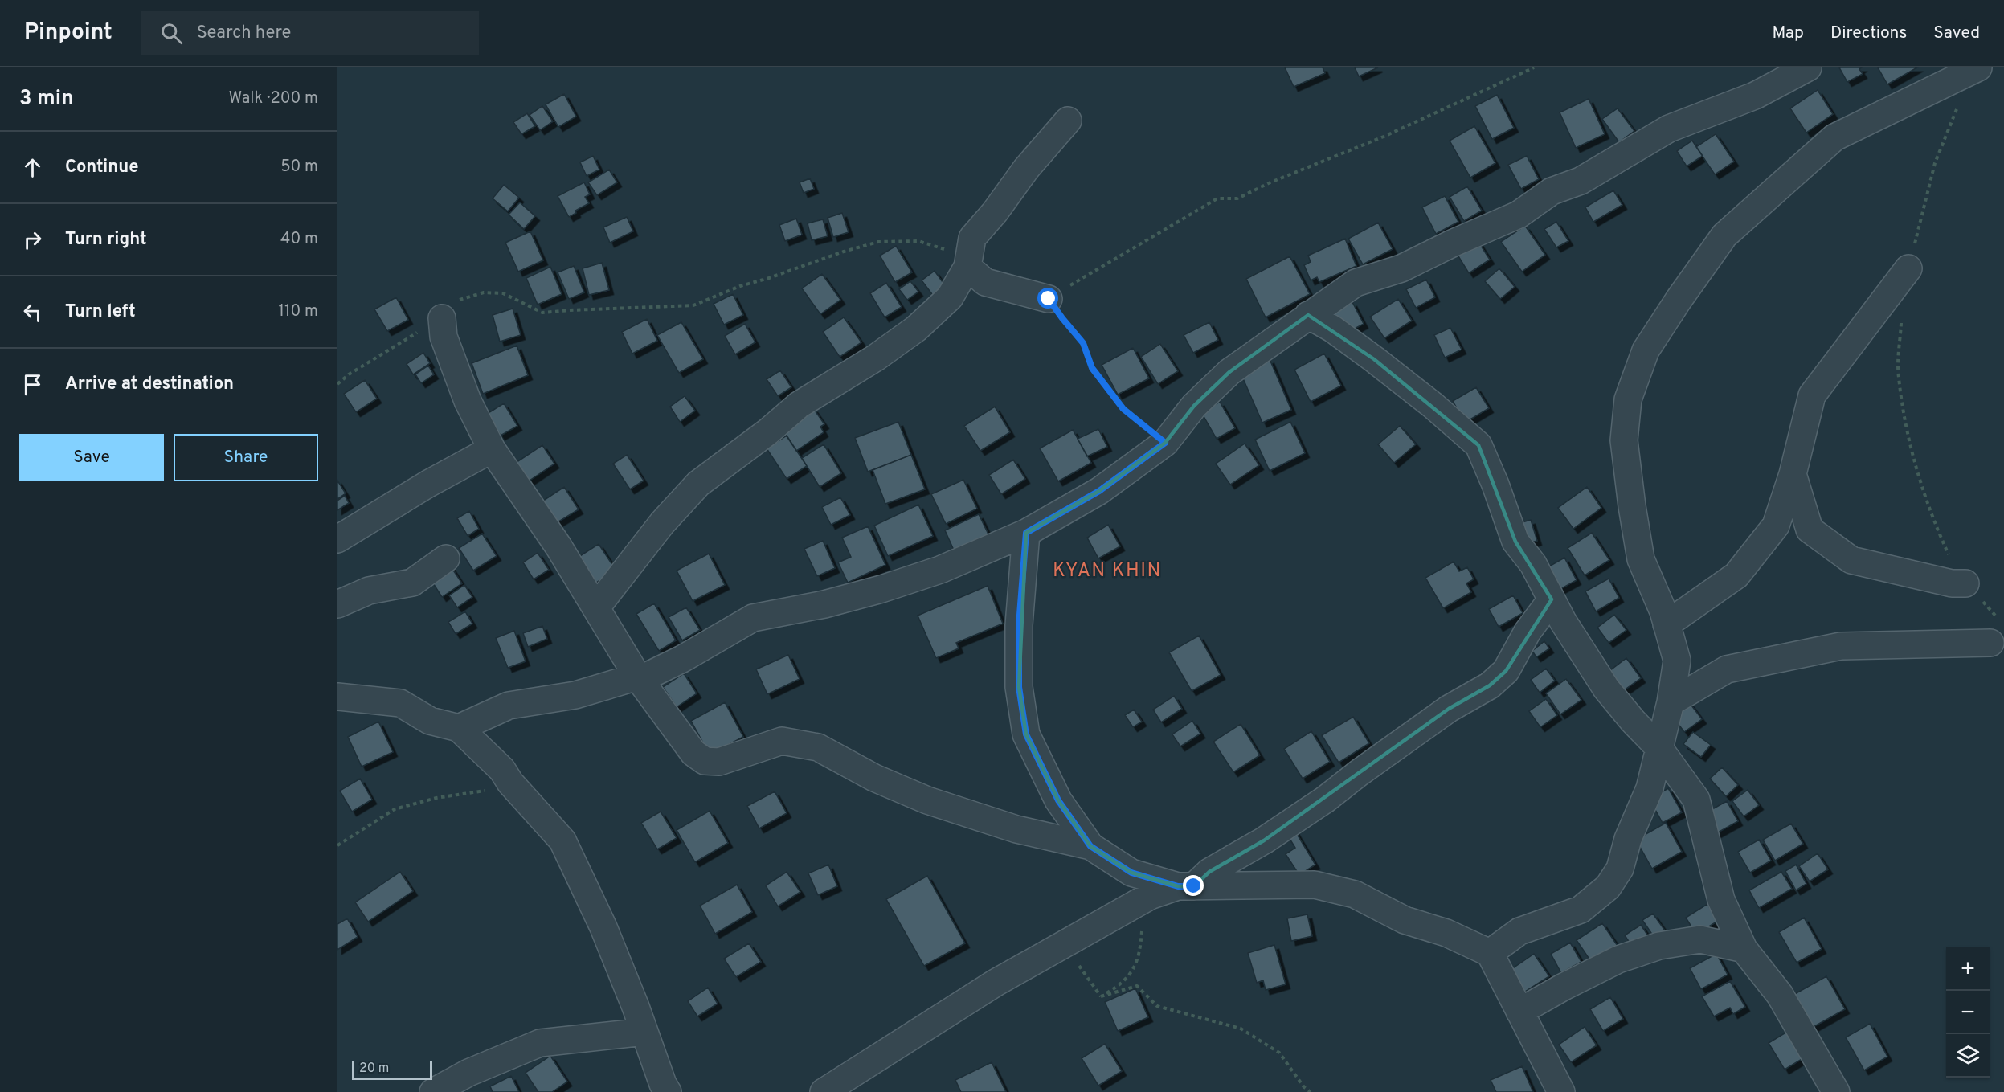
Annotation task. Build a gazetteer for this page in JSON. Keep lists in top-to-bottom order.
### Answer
{
  "districts": ["KYAN KHIN"],
  "scale_bar": "20 m",
  "page": {
    "header": "Pinpoint",
    "search": "Search here",
    "nav": ["Map", "Directions", "Saved"],
    "heading": ["3 min", "Walk · 200 m"],
    "list": [
      ["Continue", "50 m"],
      ["Turn right", "40 m"],
      ["Turn left", "110 m"],
      "Arrive at destination"
    ],
    "buttons": ["Save", "Share"],
    "map_buttons": ["+", "−"],
    "scale": "20 m"
  }
}
